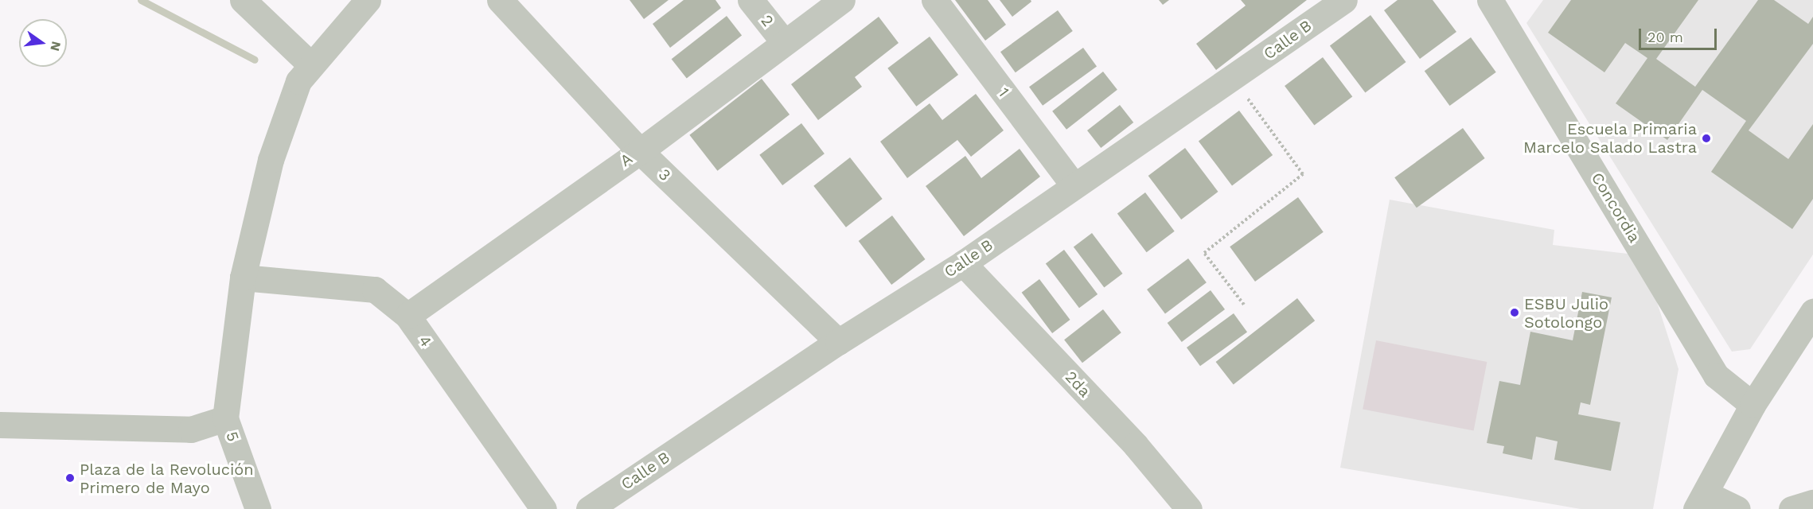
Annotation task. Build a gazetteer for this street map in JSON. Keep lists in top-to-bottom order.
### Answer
{
  "streets": {
    "street": [
      "2",
      "Calle B",
      "1",
      "A",
      "3",
      "Concordia",
      "4",
      "2da",
      "5"
    ]
  },
  "crossings": [
    ["2", "A"],
    ["Calle B", "1"],
    ["Calle B", "3"],
    ["Calle B", "2da"],
    ["A", "3"],
    ["A", "4"]
  ],
  "places": ["Escuela Primaria Marcelo Salado Lastra", "ESBU Julio Sotolongo", "Plaza de la Revolución Primero de Mayo"],
  "scale_bar": "20 m",
  "north": "right"
}
